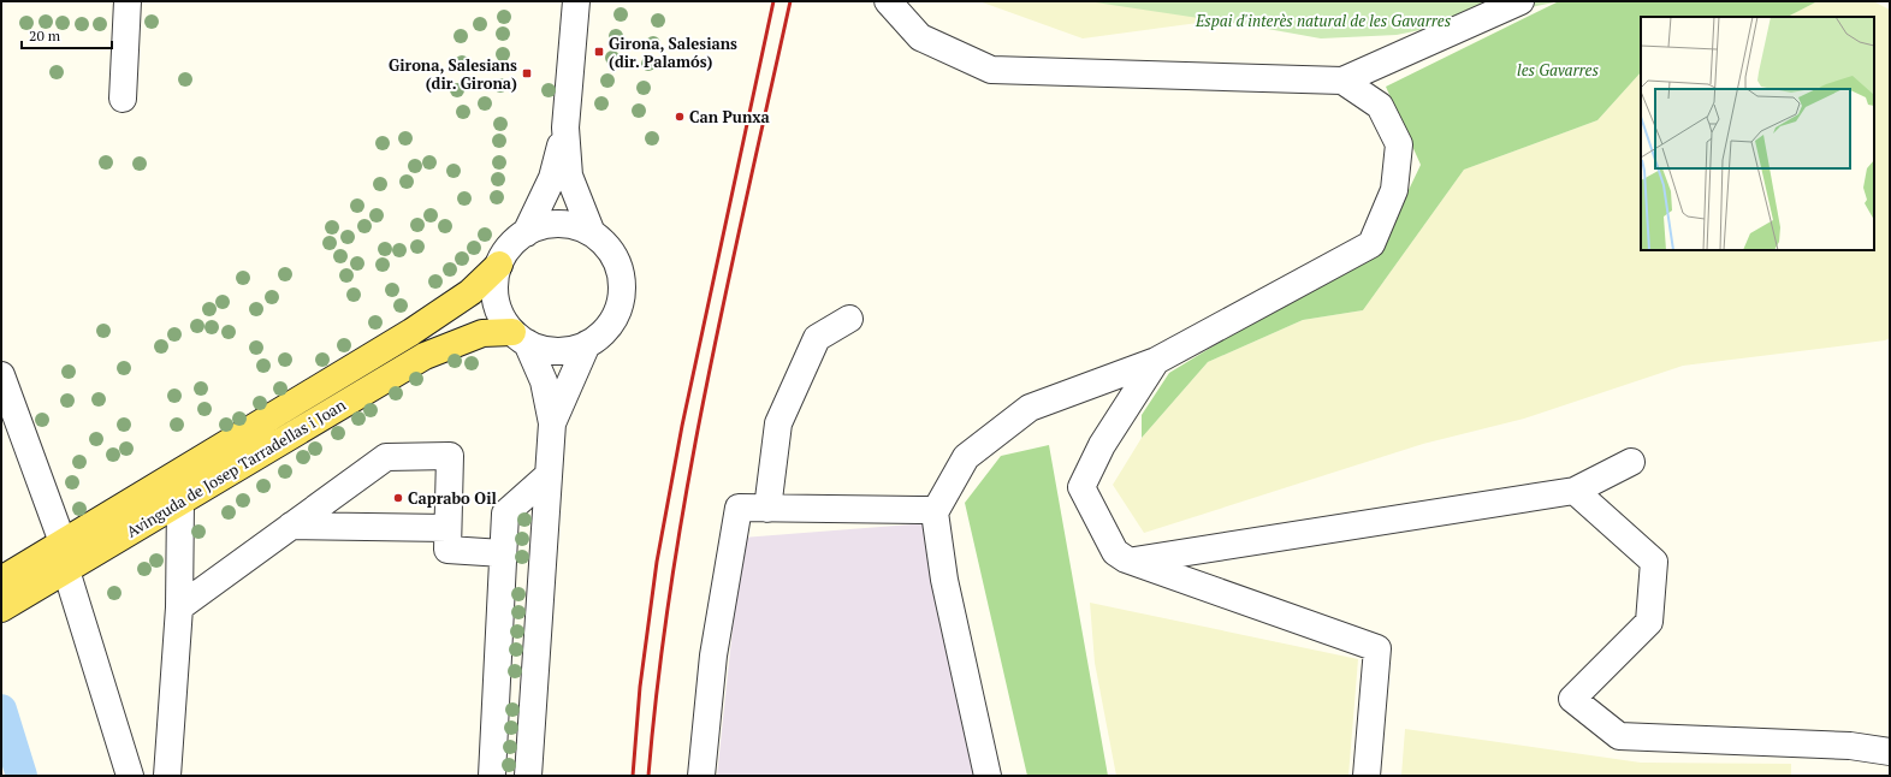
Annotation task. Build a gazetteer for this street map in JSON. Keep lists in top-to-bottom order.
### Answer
{
  "streets": {
    "main road": ["Avinguda de Josep Tarradellas i Joan"]
  },
  "parks": ["Espai d'interès natural de les Gavarres", "les Gavarres"],
  "places": {
    "transit": ["Girona, Salesians (dir. Palamós)", "Girona, Salesians (dir. Girona)"],
    "other": ["Can Punxa", "Caprabo Oil"]
  },
  "scale_bar": "20 m"
}
